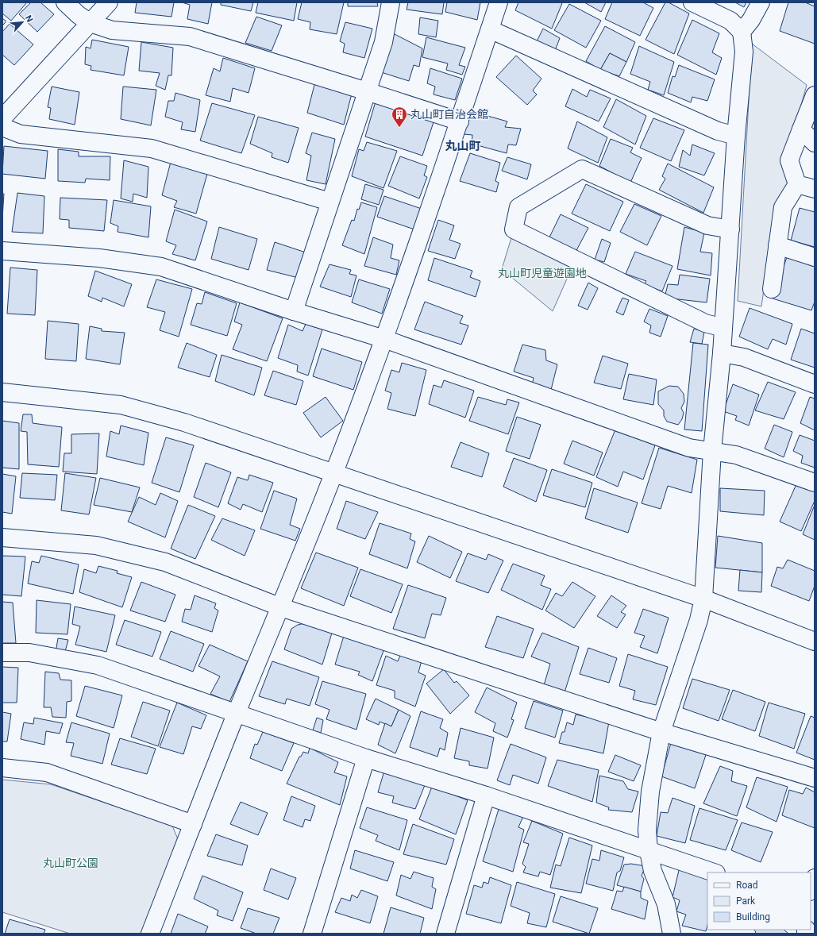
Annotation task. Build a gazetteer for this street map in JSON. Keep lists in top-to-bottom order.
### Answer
{
  "districts": ["丸山町"],
  "parks": ["丸山町児童遊園地", "丸山町公園"],
  "places": {
    "building": ["丸山町自治会館"]
  },
  "legend": ["Road", "Park", "Building"],
  "north": "top right"
}
